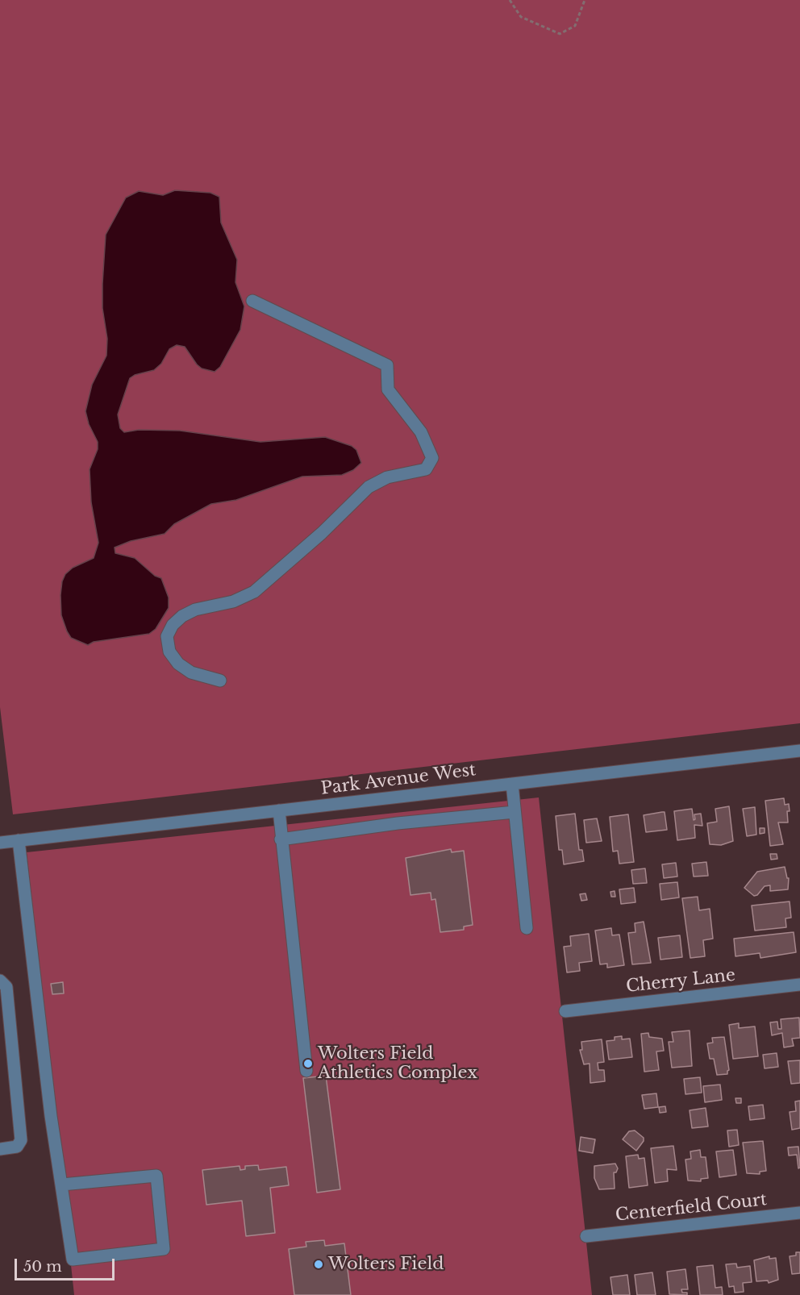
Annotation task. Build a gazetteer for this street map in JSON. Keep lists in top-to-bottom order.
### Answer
{
  "streets": {
    "street": ["Park Avenue West", "Cherry Lane", "Centerfield Court"]
  },
  "places": ["Wolters Field Athletics Complex", "Wolters Field"],
  "scale_bar": "50 m"
}
